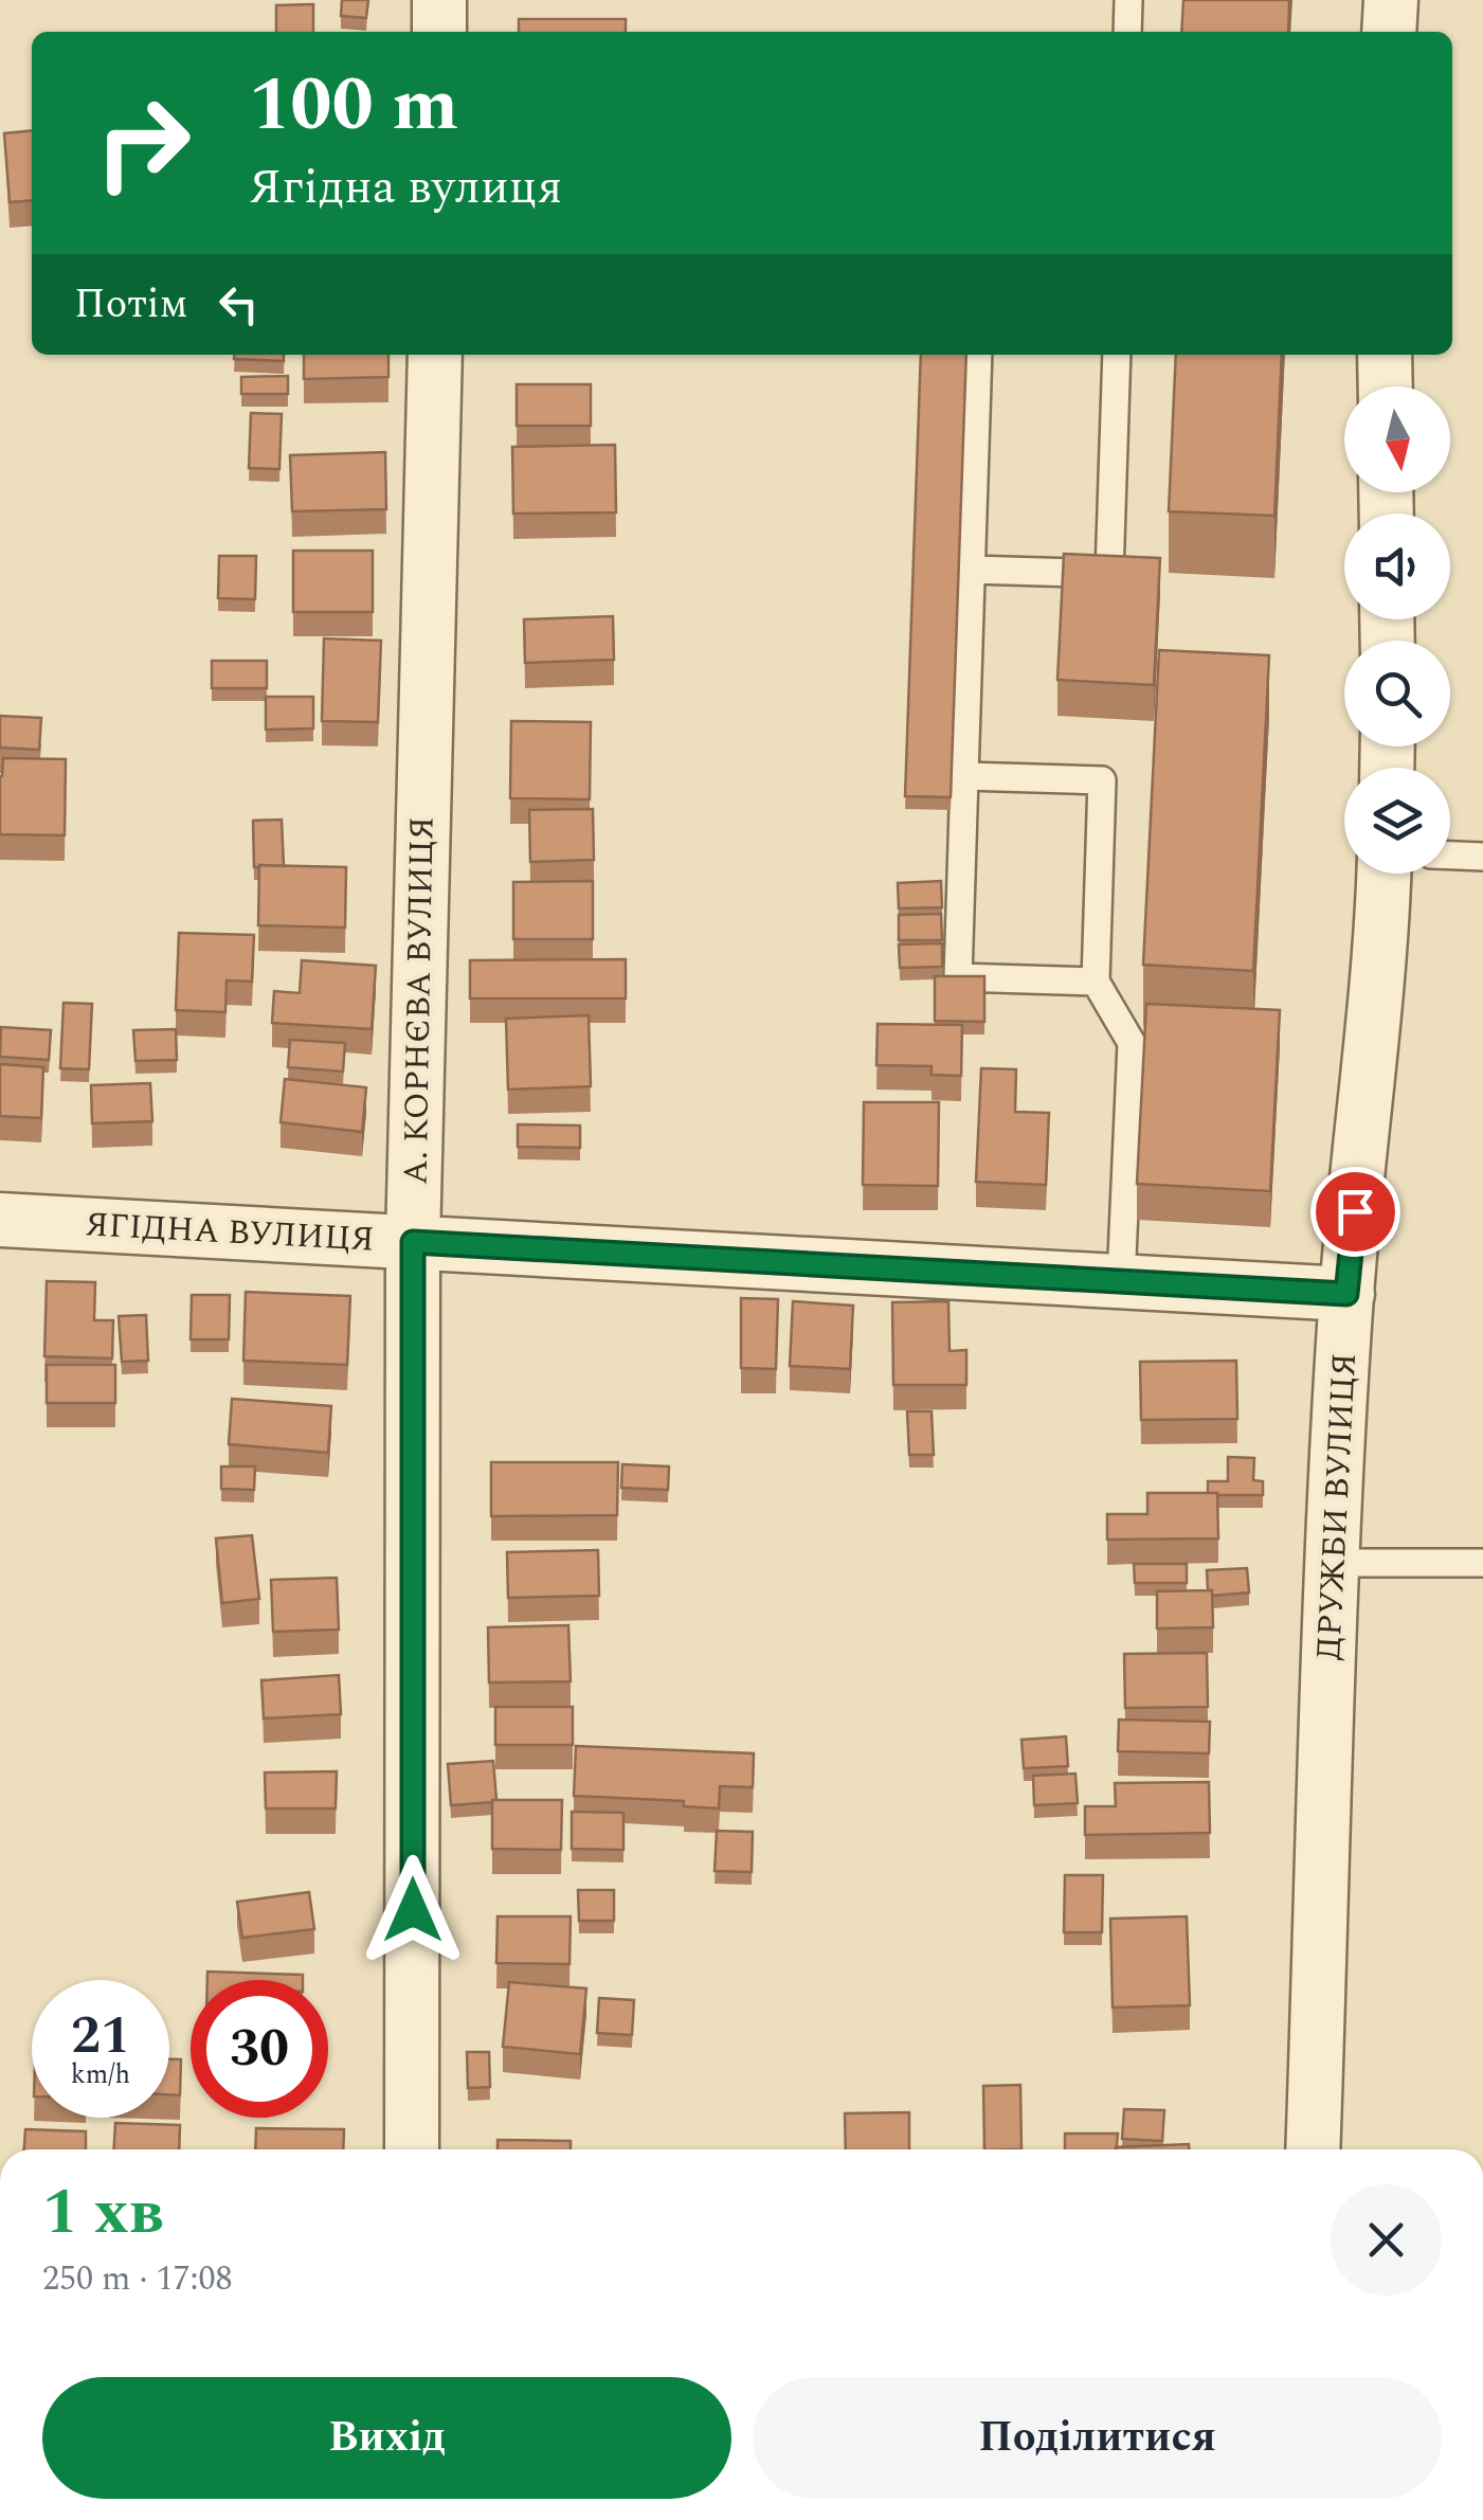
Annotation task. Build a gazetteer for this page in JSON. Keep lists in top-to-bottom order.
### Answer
{
  "streets": {
    "street": ["А. КОРНЄВА ВУЛИЦЯ", "ЯГІДНА ВУЛИЦЯ", "ДРУЖБИ ВУЛИЦЯ"]
  },
  "crossings": [
    ["А. КОРНЄВА ВУЛИЦЯ", "ЯГІДНА ВУЛИЦЯ"],
    ["ЯГІДНА ВУЛИЦЯ", "ДРУЖБИ ВУЛИЦЯ"]
  ],
  "north": "bottom",
  "page": {
    "turn": ["100 m", "Ягідна вулиця"],
    "then": "Потім",
    "speed": "21 km/h",
    "limit": "30",
    "heading": ["1 хв", "250 m · 17:08"],
    "buttons": ["Вихід", "Поділитися"]
  }
}
